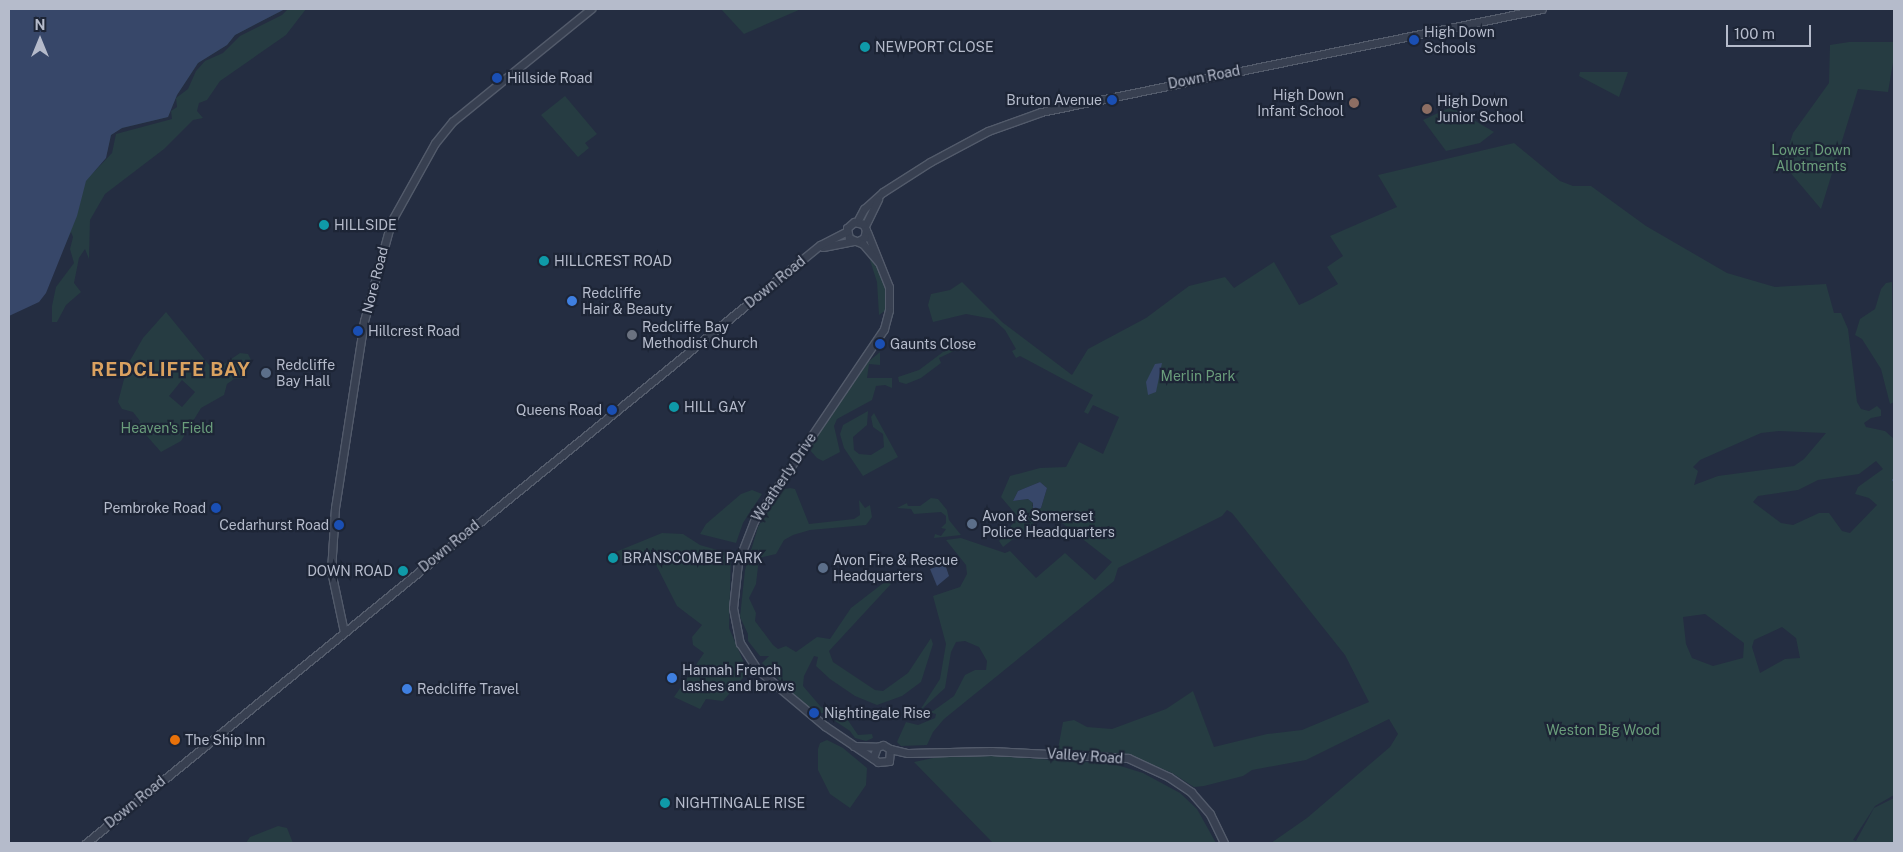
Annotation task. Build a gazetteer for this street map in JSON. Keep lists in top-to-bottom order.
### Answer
{
  "streets": {
    "street": [
      "Down Road",
      "Nore Road",
      "Weatherly Drive",
      "Valley Road"
    ]
  },
  "crossings": [
    ["Down Road", "Nore Road"],
    ["Down Road", "Weatherly Drive"],
    ["Weatherly Drive", "Valley Road"]
  ],
  "districts": ["REDCLIFFE BAY"],
  "parks": [
    "Lower Down Allotments",
    "Merlin Park",
    "Heaven's Field",
    "Weston Big Wood"
  ],
  "places": [
    "High Down Schools",
    "NEWPORT CLOSE",
    "Hillside Road",
    "Bruton Avenue",
    "High Down Infant School",
    "High Down Junior School",
    "HILLSIDE",
    "HILLCREST ROAD",
    "Redcliffe Hair & Beauty",
    "Hillcrest Road",
    "Redcliffe Bay Methodist Church",
    "Gaunts Close",
    "Redcliffe Bay Hall",
    "HILL GAY",
    "Queens Road",
    "Pembroke Road",
    "Avon & Somerset Police Headquarters",
    "Cedarhurst Road",
    "BRANSCOMBE PARK",
    "Avon Fire & Rescue Headquarters",
    "DOWN ROAD",
    "Hannah French lashes and brows",
    "Redcliffe Travel",
    "Nightingale Rise",
    "The Ship Inn",
    "NIGHTINGALE RISE"
  ],
  "scale_bar": "100 m",
  "north": "top"
}
